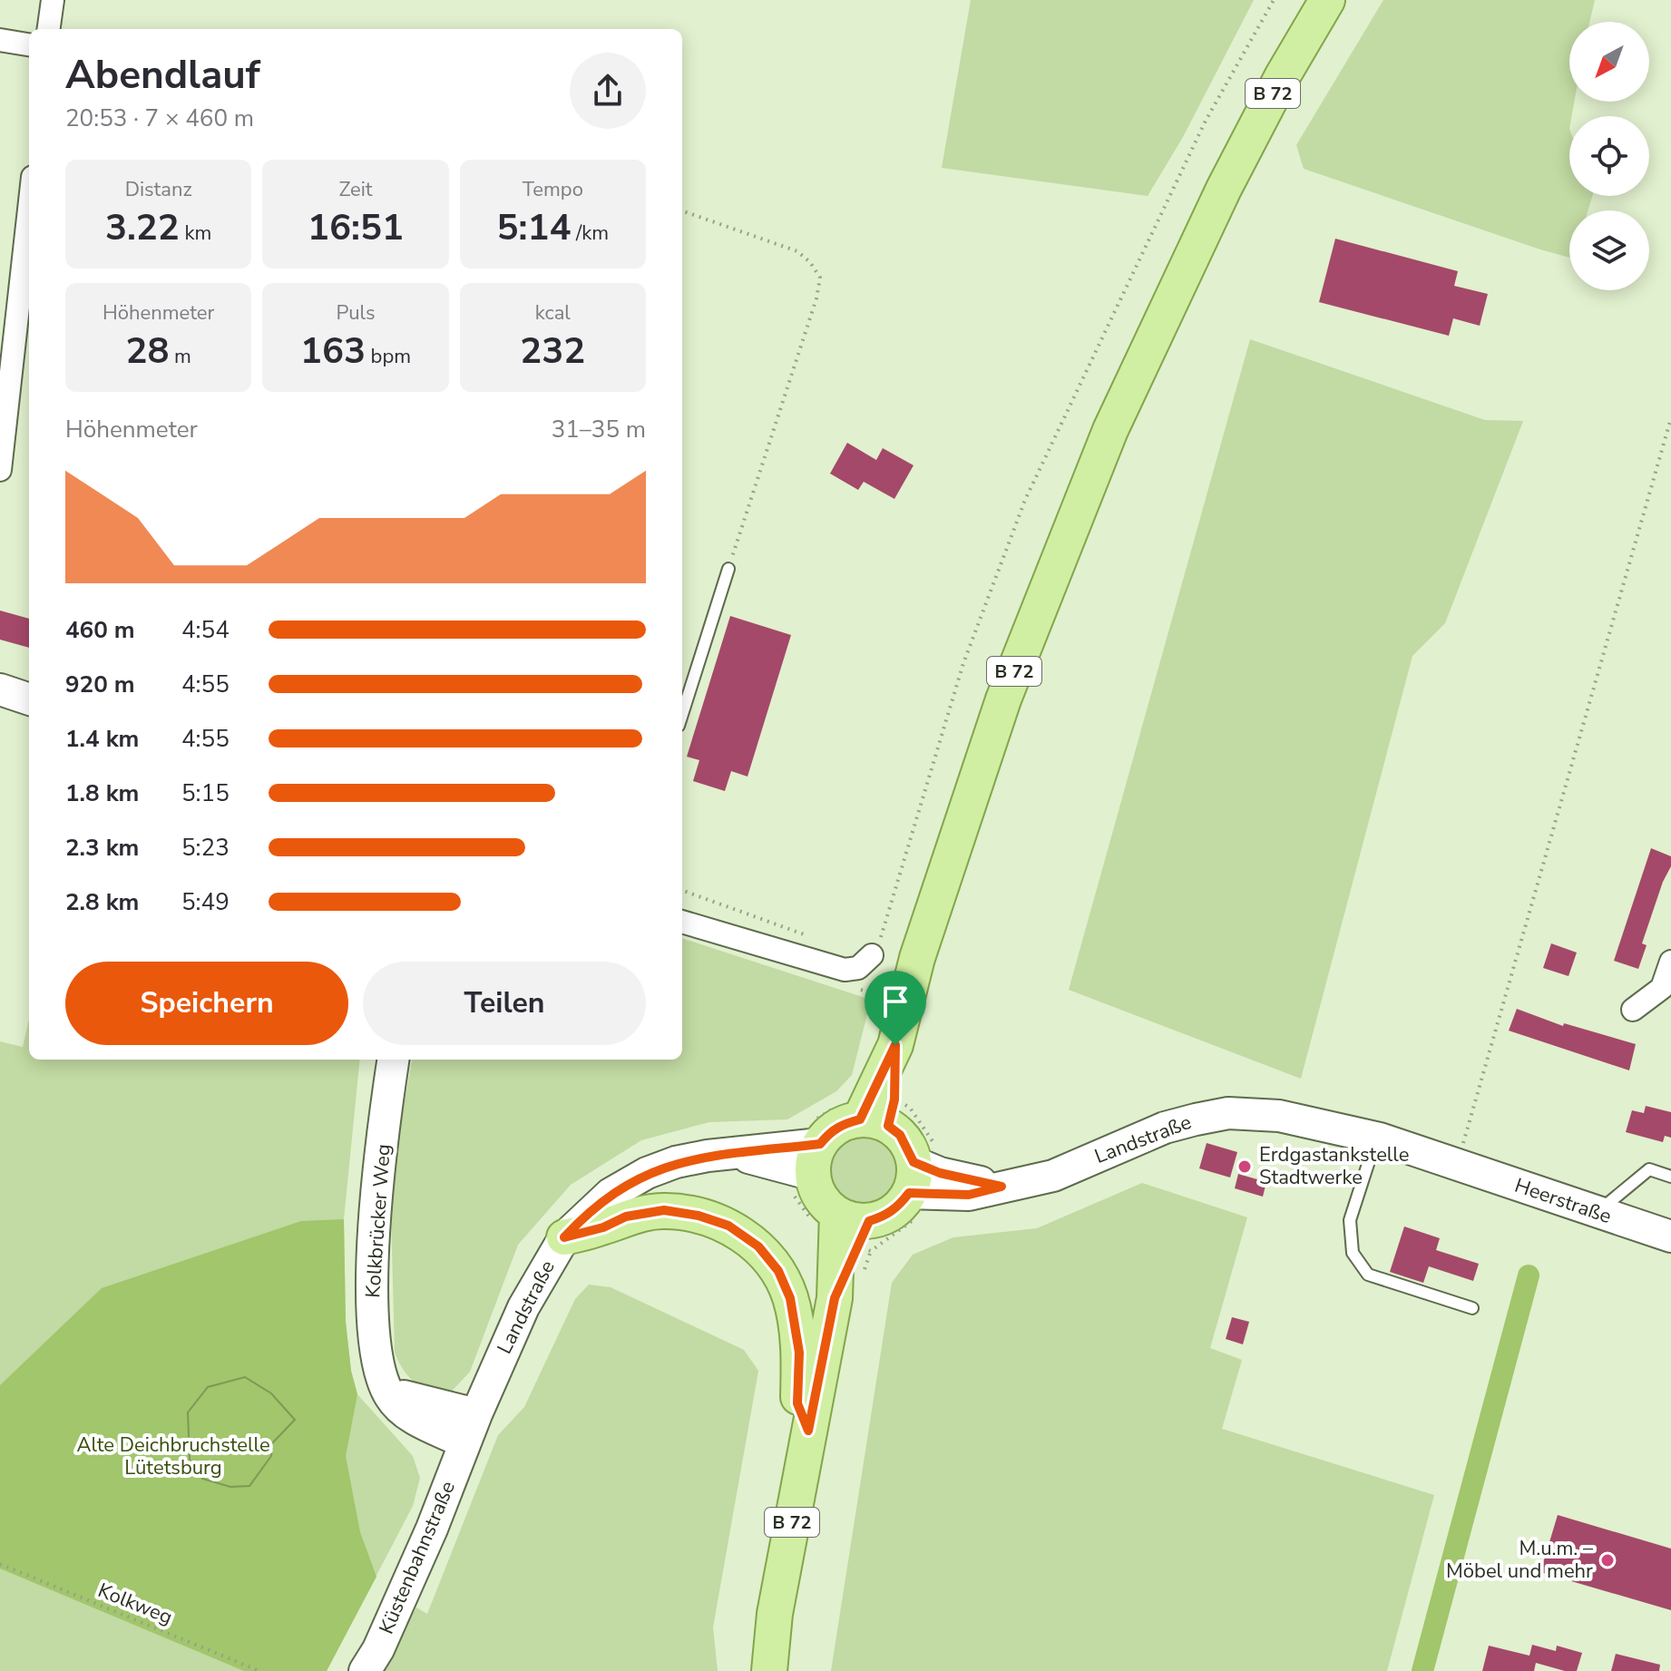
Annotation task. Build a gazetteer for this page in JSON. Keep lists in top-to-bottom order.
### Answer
{
  "streets": {
    "main road": ["B 72"],
    "street": [
      "Landstraße",
      "Heerstraße",
      "Kolkbrücker Weg",
      "Küstenbahnstraße"
    ],
    "path": ["Kolkweg"]
  },
  "crossings": [
    ["B 72", "Landstraße"],
    ["Landstraße", "Heerstraße"],
    ["Landstraße", "Kolkbrücker Weg"],
    ["Landstraße", "Küstenbahnstraße"],
    ["Kolkbrücker Weg", "Küstenbahnstraße"]
  ],
  "parks": ["Alte Deichbruchstelle Lütetsburg"],
  "places": ["Erdgastankstelle Stadtwerke", "M.u.m. – Möbel und mehr"],
  "north": "bottom left",
  "page": {
    "heading": ["Abendlauf", "20:53 · 7 × 460 m"],
    "stats": [
      ["Distanz", "3.22 km"],
      ["Zeit", "16:51"],
      ["Tempo", "5:14 /km"],
      ["Höhenmeter", "28 m"],
      ["Puls", "163 bpm"],
      ["kcal", "232"]
    ],
    "chart": ["Höhenmeter", "31–35 m"],
    "list": [
      {
        "name": "460 m",
        "note": "4:54"
      },
      {
        "name": "920 m",
        "note": "4:55"
      },
      {
        "name": "1.4 km",
        "note": "4:55"
      },
      {
        "name": "1.8 km",
        "note": "5:15"
      },
      {
        "name": "2.3 km",
        "note": "5:23"
      },
      {
        "name": "2.8 km",
        "note": "5:49"
      }
    ],
    "buttons": ["Speichern", "Teilen"]
  }
}
